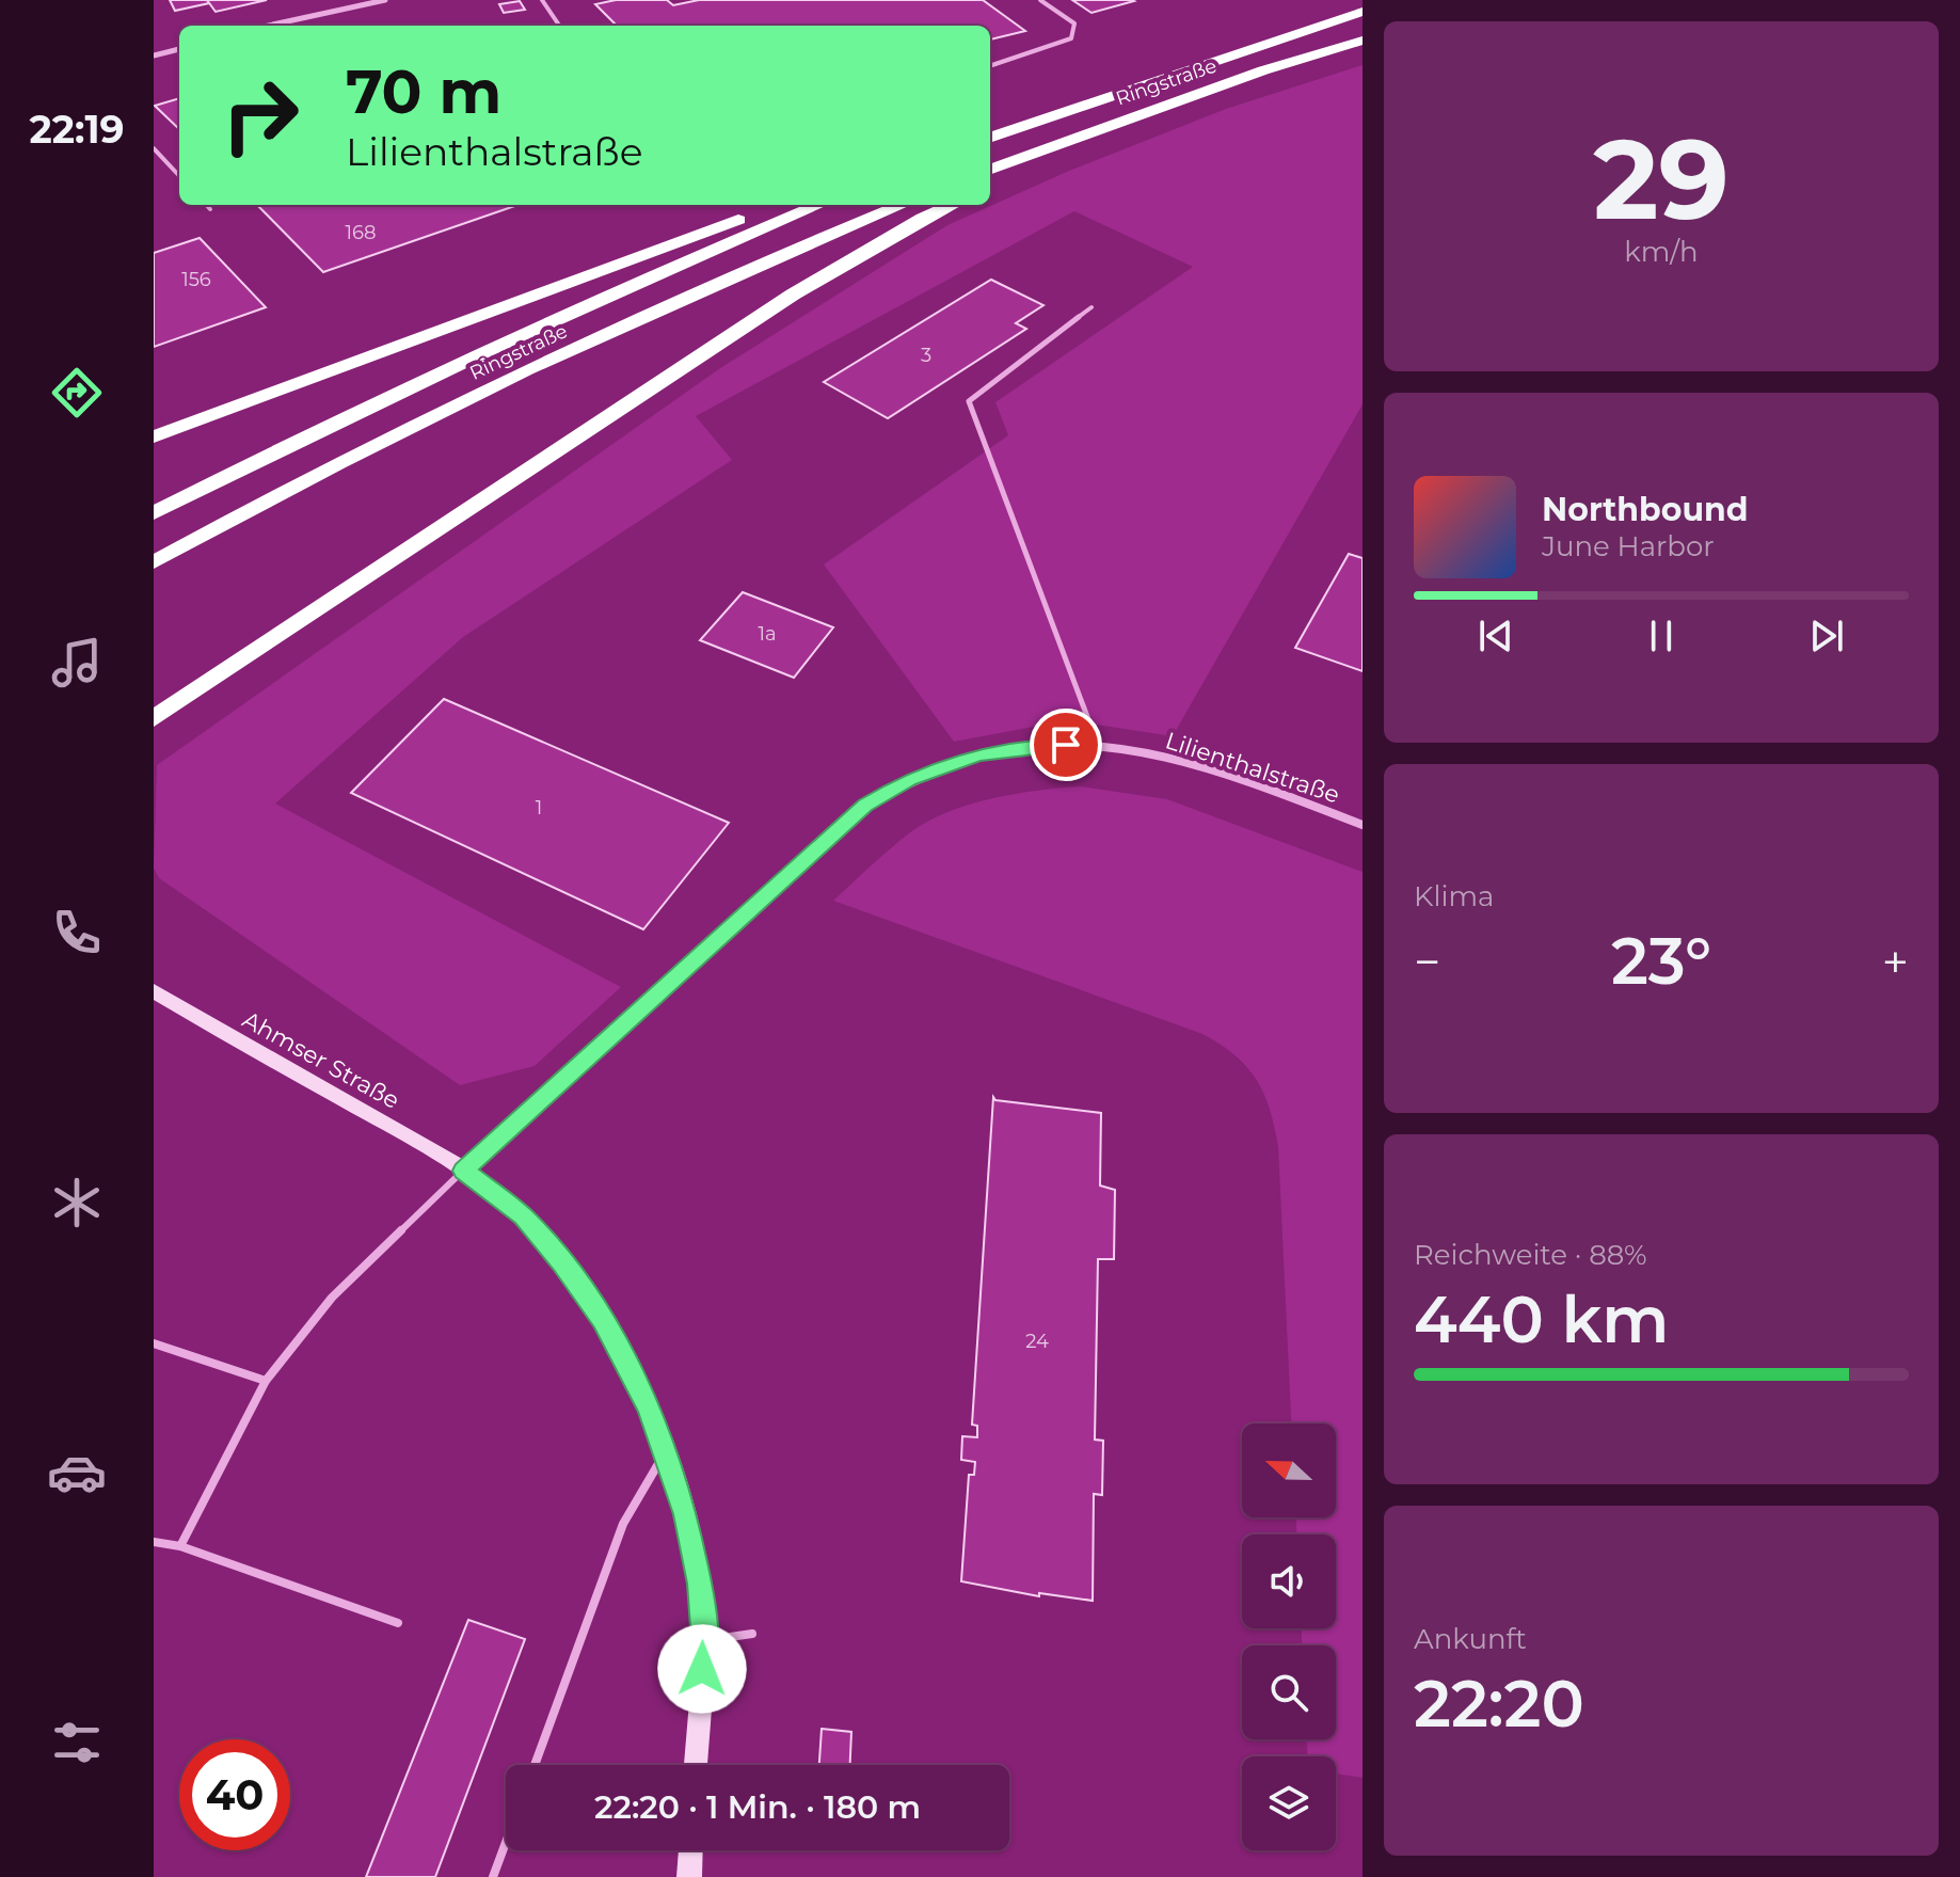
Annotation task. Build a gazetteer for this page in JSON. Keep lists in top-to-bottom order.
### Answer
{
  "streets": {
    "highway": ["Ringstraße"],
    "street": ["Lilienthalstraße", "Ahmser Straße"]
  },
  "crossings": [
    ["Lilienthalstraße", "Ahmser Straße"]
  ],
  "house_numbers": [
    "168",
    "156",
    "3",
    "1a",
    "1",
    "24"
  ],
  "north": "left",
  "page": {
    "tabs": "22:19",
    "tile": [
      ["29", "km/h"],
      "Klima",
      ["Reichweite · 88%", "440 km"],
      ["Ankunft", "22:20"]
    ],
    "turn": ["70 m", "Lilienthalstraße"],
    "song": ["Northbound", "June Harbor"],
    "heat": ["−", "23°", "+"],
    "limit": "40",
    "trip": "22:20 · 1 Min. · 180 m"
  }
}
